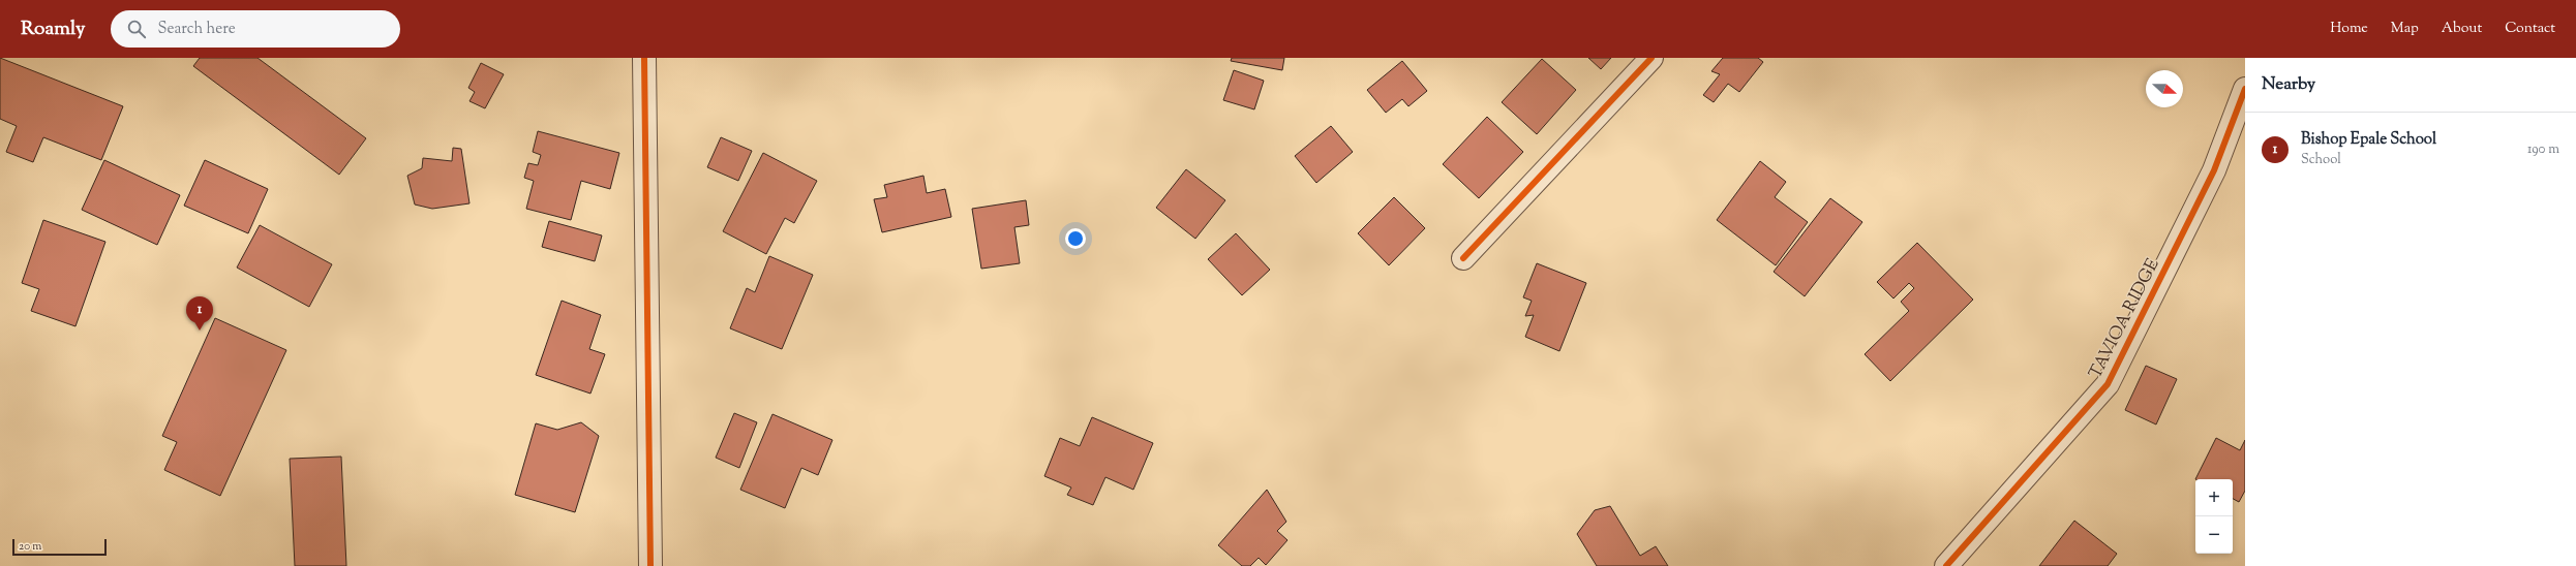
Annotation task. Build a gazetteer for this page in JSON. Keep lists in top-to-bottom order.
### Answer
{
  "streets": {
    "street": ["TAVIOA RIDGE"]
  },
  "scale_bar": "20 m",
  "north": "right",
  "page": {
    "header": "Roamly",
    "search": "Search here",
    "nav": [
      "Home",
      "Map",
      "About",
      "Contact"
    ],
    "heading": "Nearby",
    "list": [
      {
        "mark": "1",
        "name": "Bishop Epale School",
        "note": "School",
        "value": "190 m"
      }
    ],
    "pins": "1",
    "map_buttons": ["+", "−"],
    "scale": "20 m"
  }
}
